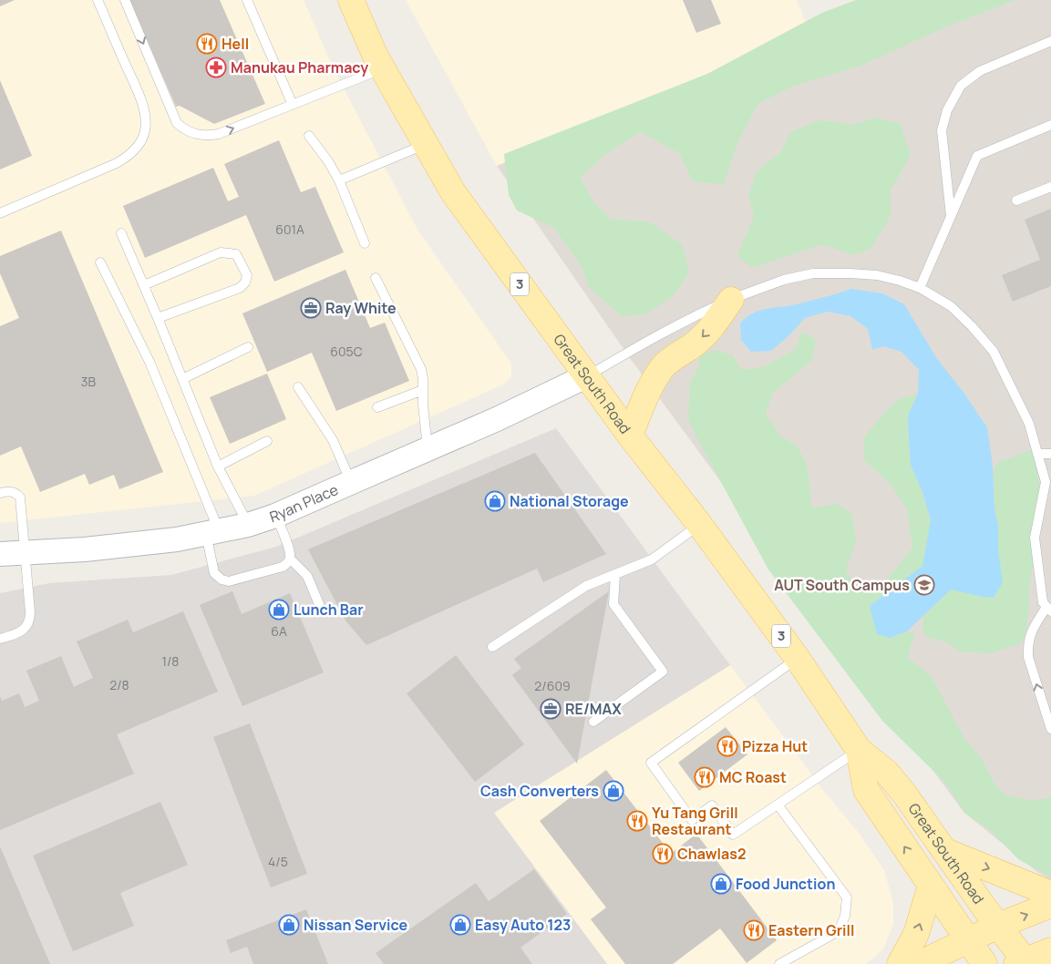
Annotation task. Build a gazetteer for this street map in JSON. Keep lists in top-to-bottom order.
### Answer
{
  "streets": {
    "main road": ["3", "Great South Road"],
    "street": ["Ryan Place"]
  },
  "crossings": [
    ["Great South Road", "Ryan Place"]
  ],
  "places": {
    "restaurant": [
      "Hell",
      "Pizza Hut",
      "MC Roast",
      "Yu Tang Grill Restaurant",
      "Chawlas2",
      "Eastern Grill"
    ],
    "pharmacy": ["Manukau Pharmacy"],
    "office": ["Ray White", "RE/MAX"],
    "shop": [
      "National Storage",
      "Lunch Bar",
      "Cash Converters",
      "Food Junction",
      "Nissan Service",
      "Easy Auto 123"
    ],
    "school or university": ["AUT South Campus"]
  },
  "house_numbers": [
    "601A",
    "605C",
    "3B",
    "6A",
    "1/8",
    "2/8",
    "2/609",
    "4/5"
  ]
}
